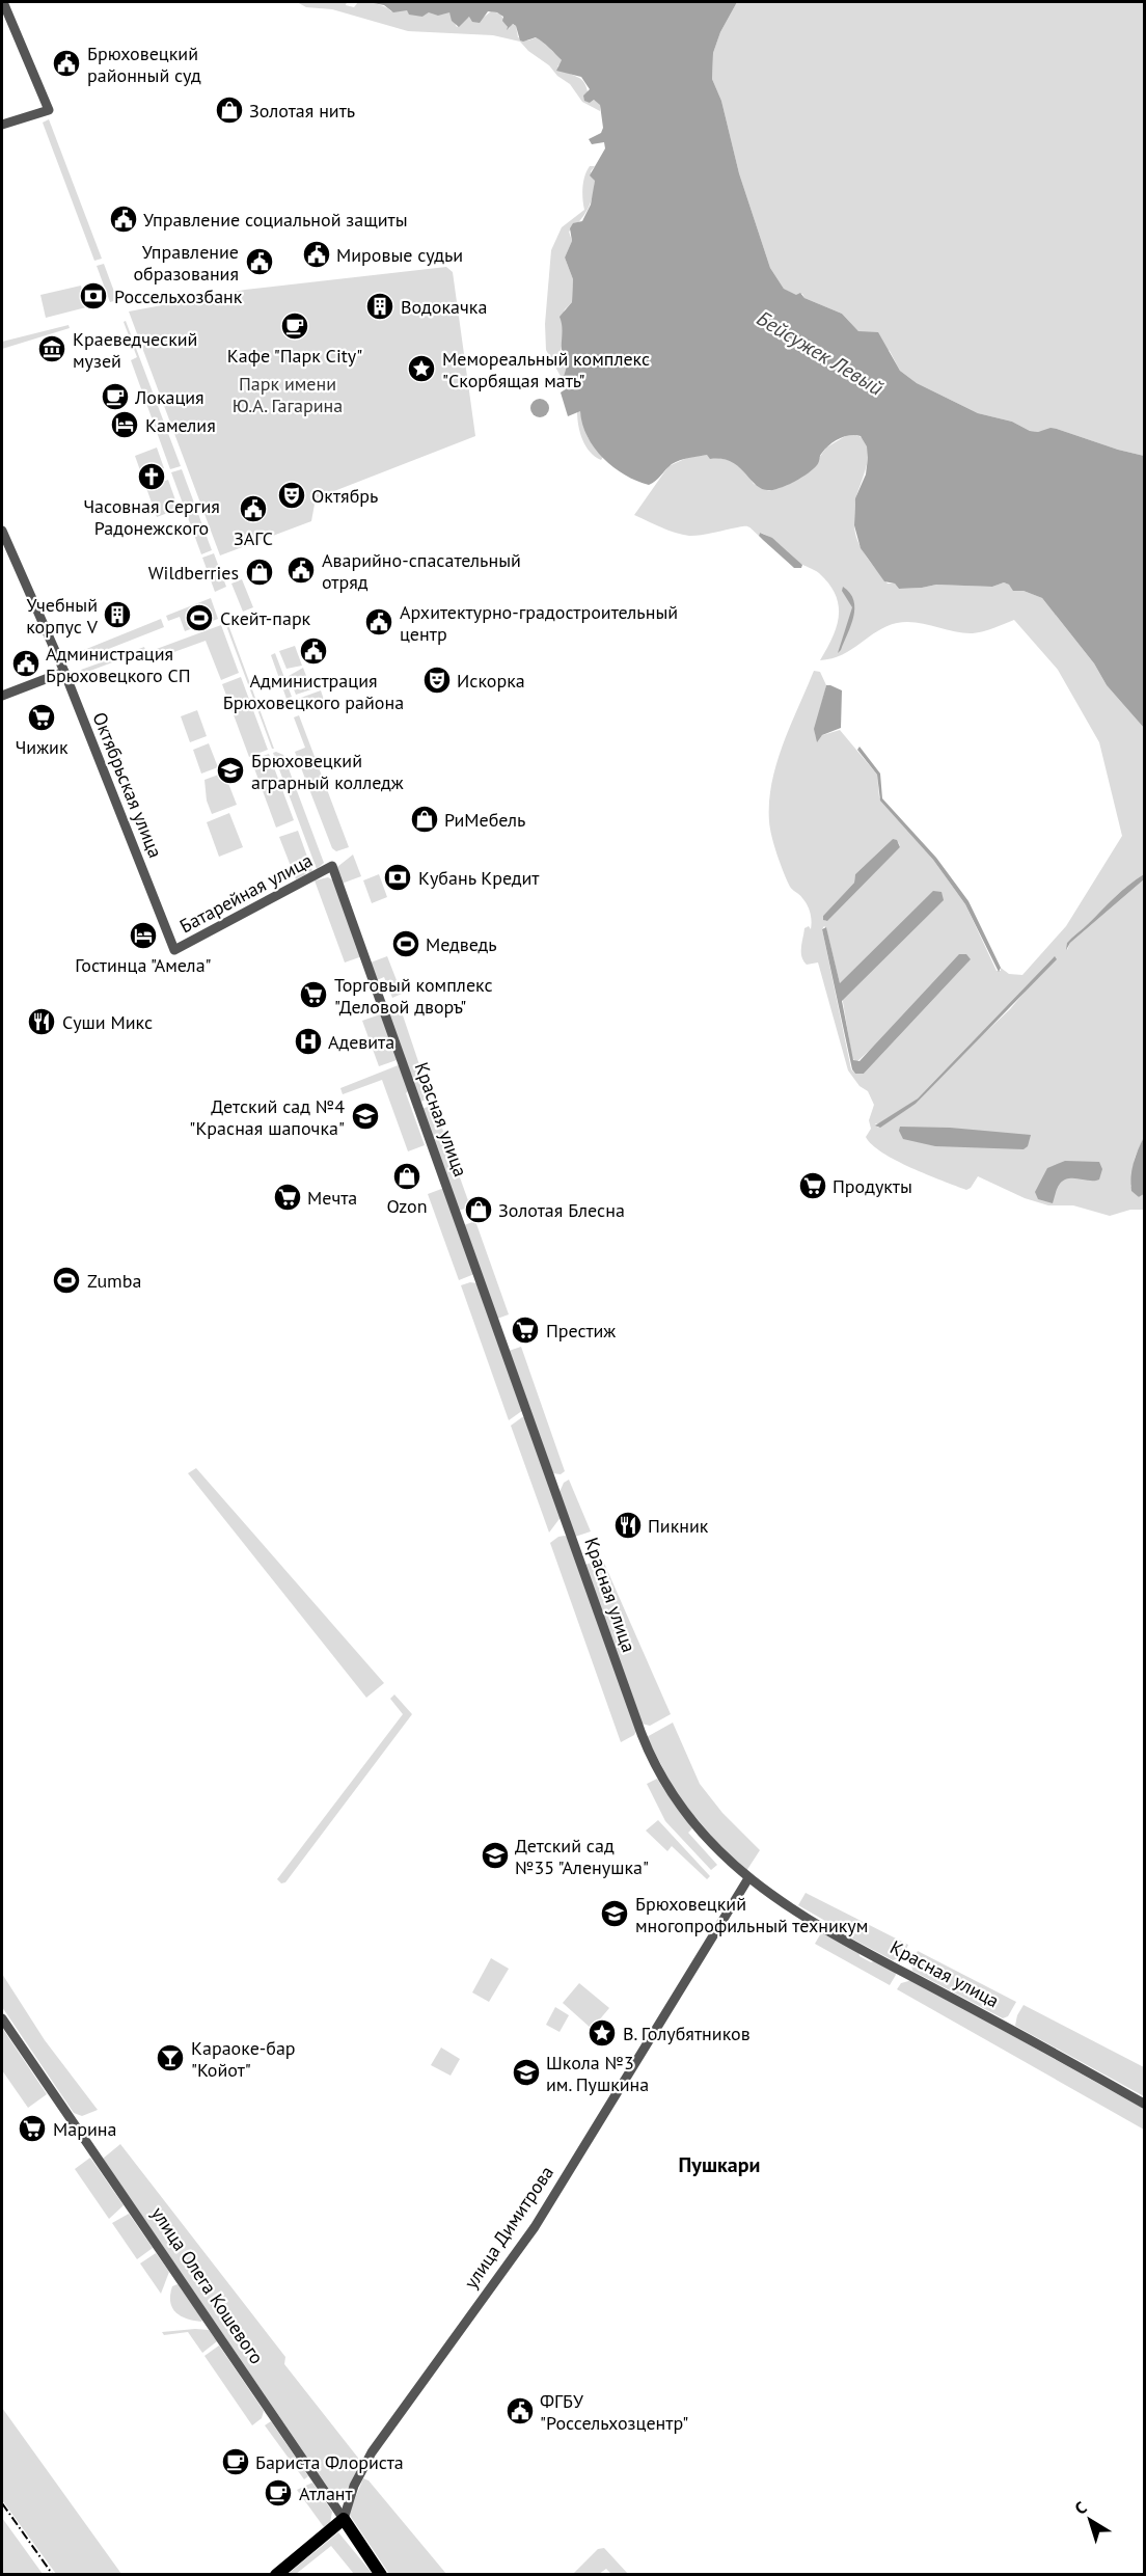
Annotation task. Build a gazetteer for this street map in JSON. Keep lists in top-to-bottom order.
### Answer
{
  "streets": {
    "main road": ["улица Олега Кошевого"],
    "street": [
      "Октябрьская улица",
      "Батарейная улица",
      "Красная улица",
      "улица Димитрова"
    ]
  },
  "crossings": [
    ["Октябрьская улица", "Батарейная улица"],
    ["Батарейная улица", "Красная улица"],
    ["Красная улица", "улица Димитрова"],
    ["улица Димитрова", "улица Олега Кошевого"]
  ],
  "districts": ["Пушкари"],
  "water": ["Бейсужек Левый"],
  "parks": ["Парк имени Ю.А. Гагарина"],
  "places": {
    "public building": [
      "Брюховецкий районный суд",
      "Управление социальной защиты",
      "Мировые судьи",
      "Управление образования",
      "ЗАГС",
      "Аварийно-спасательный отряд",
      "Архитектурно-градостроительный центр",
      "Администрация Брюховецкого района",
      "Администрация Брюховецкого СП",
      "ФГБУ \"Россельхозцентр\""
    ],
    "shop": [
      "Золотая нить",
      "Wildberries",
      "РиМебель",
      "Ozon",
      "Золотая Блесна"
    ],
    "bank": ["Россельхозбанк", "Кубань Кредит"],
    "building": ["Водокачка", "Учебный корпус V"],
    "cafe": [
      "Кафе \"Парк City\"",
      "Локация",
      "Бариста Флориста",
      "Атлант"
    ],
    "museum": ["Краеведческий музей"],
    "place": ["Мемореальный комплекс \"Cкорбящая мать\"", "В. Голубятников"],
    "hotel": ["Камелия", "Гостинца \"Амела\""],
    "church": ["Часовная Сергия Радонежского"],
    "theatre": ["Октябрь", "Искорка"],
    "sports": ["Скейт-парк", "Медведь", "Zumba"],
    "supermarket": [
      "Чижик",
      "Торговый комплекс \"Деловой дворъ\"",
      "Продукты",
      "Мечта",
      "Престиж",
      "Марина"
    ],
    "school or university": [
      "Брюховецкий аграрный колледж",
      "Детский сад №4 \"Красная шапочка\"",
      "Детский сад №35 \"Аленушка\"",
      "Брюховецкий многопрофильный техникум",
      "Школа №3 им. Пушкина"
    ],
    "restaurant": ["Суши Микс", "Пикник"],
    "hospital": ["Адевита"],
    "bar": ["Караоке-бар \"Койот\""]
  },
  "north": "top left"
}
